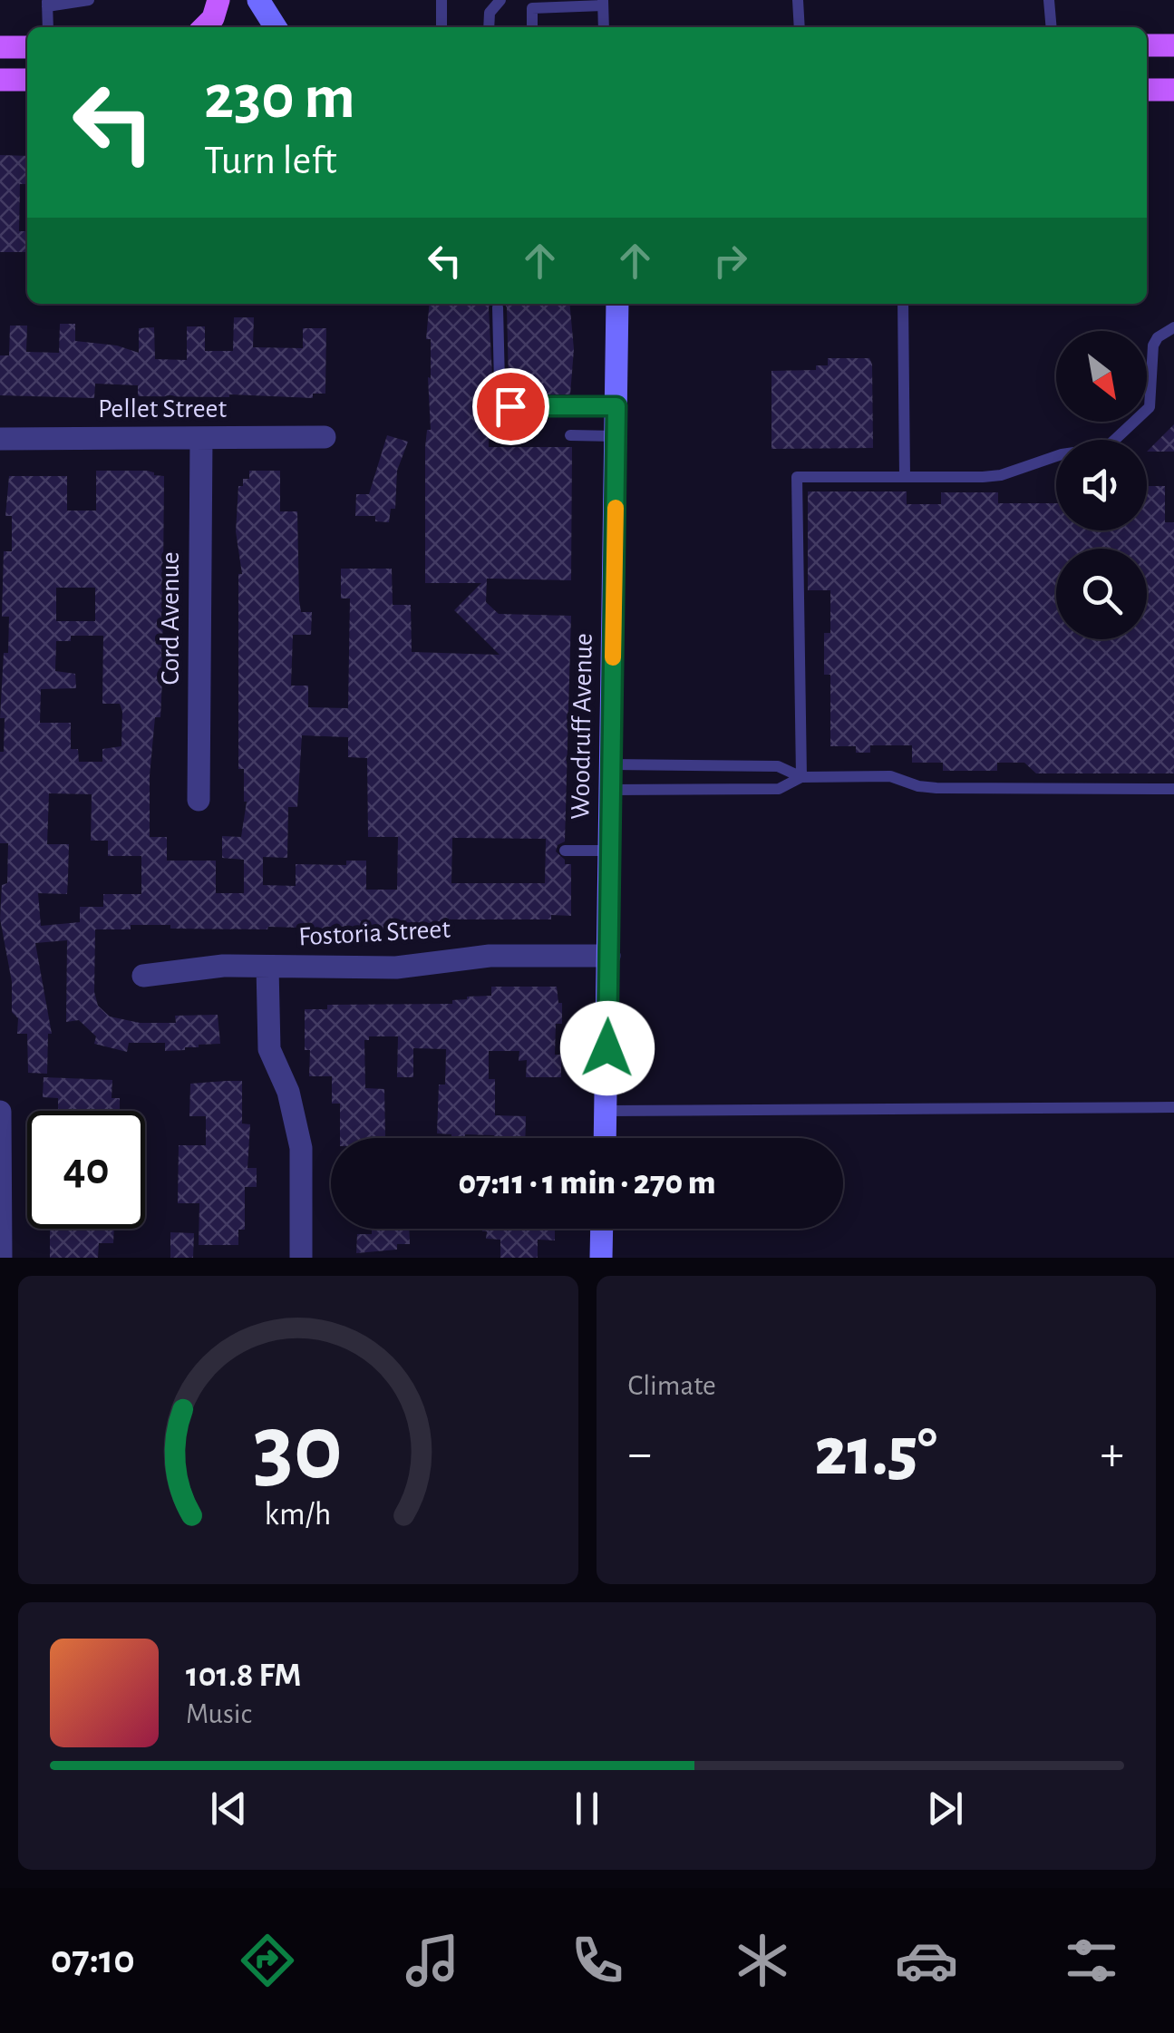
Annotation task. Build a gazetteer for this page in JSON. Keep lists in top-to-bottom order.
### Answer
{
  "streets": {
    "street": [
      "Pellet Street",
      "Cord Avenue",
      "Woodruff Avenue",
      "Fostoria Street"
    ]
  },
  "crossings": [
    ["Pellet Street", "Cord Avenue"],
    ["Woodruff Avenue", "Fostoria Street"]
  ],
  "north": "bottom right",
  "page": {
    "turn": ["230 m", "Turn left"],
    "limit": "40",
    "trip": "07:11 · 1 min · 270 m",
    "tile": "Climate",
    "heat": ["−", "21.5°", "+"],
    "song": ["101.8 FM", "Music"],
    "tabs": "07:10",
    "gauge": ["30", "km/h"]
  }
}
